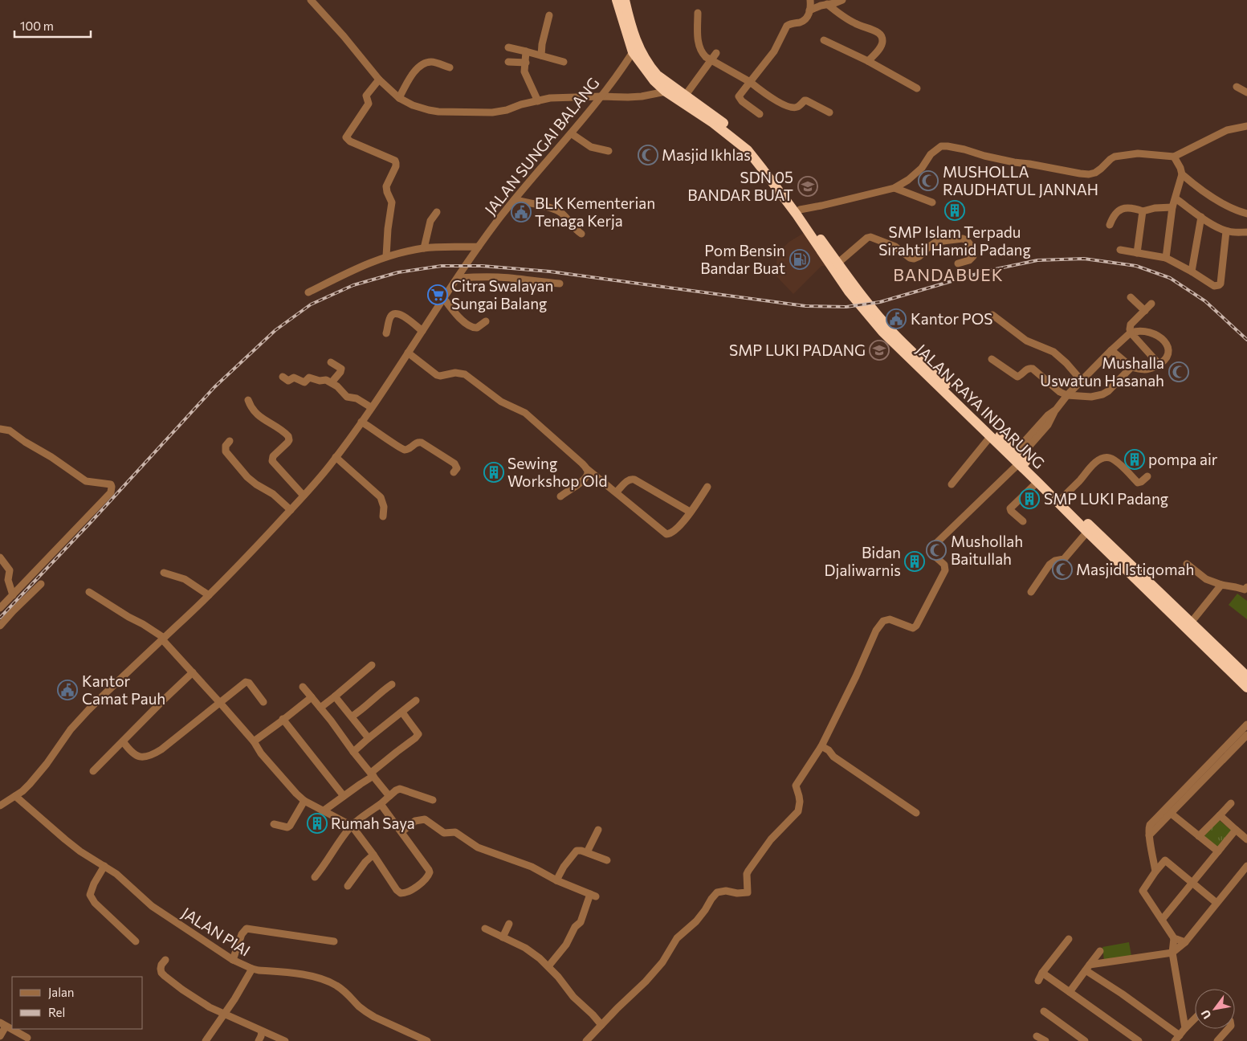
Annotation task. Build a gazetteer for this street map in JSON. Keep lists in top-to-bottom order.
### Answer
{
  "streets": {
    "highway": ["JALAN RAYA INDARUNG"],
    "street": ["JALAN SUNGAI BALANG", "JALAN PIAI"]
  },
  "crossings": [
    ["JALAN SUNGAI BALANG", "JALAN RAYA INDARUNG"],
    ["JALAN SUNGAI BALANG", "JALAN PIAI"]
  ],
  "districts": ["BANDABUEK"],
  "places": {
    "mosque": [
      "Masjid Ikhlas",
      "MUSHOLLA RAUDHATUL JANNAH",
      "Mushalla Uswatun Hasanah",
      "Mushollah Baitullah",
      "Masjid Istiqomah"
    ],
    "school or university": ["SDN 05 BANDAR BUAT", "SMP LUKI PADANG"],
    "building": [
      "SMP Islam Terpadu Sirahtil Hamid Padang",
      "pompa air",
      "Sewing Workshop Old",
      "SMP LUKI Padang",
      "Bidan Djaliwarnis",
      "Rumah Saya"
    ],
    "public building": ["BLK Kementerian Tenaga Kerja", "Kantor POS", "Kantor Camat Pauh"],
    "fuel station": ["Pom Bensin Bandar Buat"],
    "supermarket": ["Citra Swalayan Sungai Balang"]
  },
  "legend": ["Jalan", "Rel"],
  "scale_bar": "100 m",
  "north": "bottom left"
}
